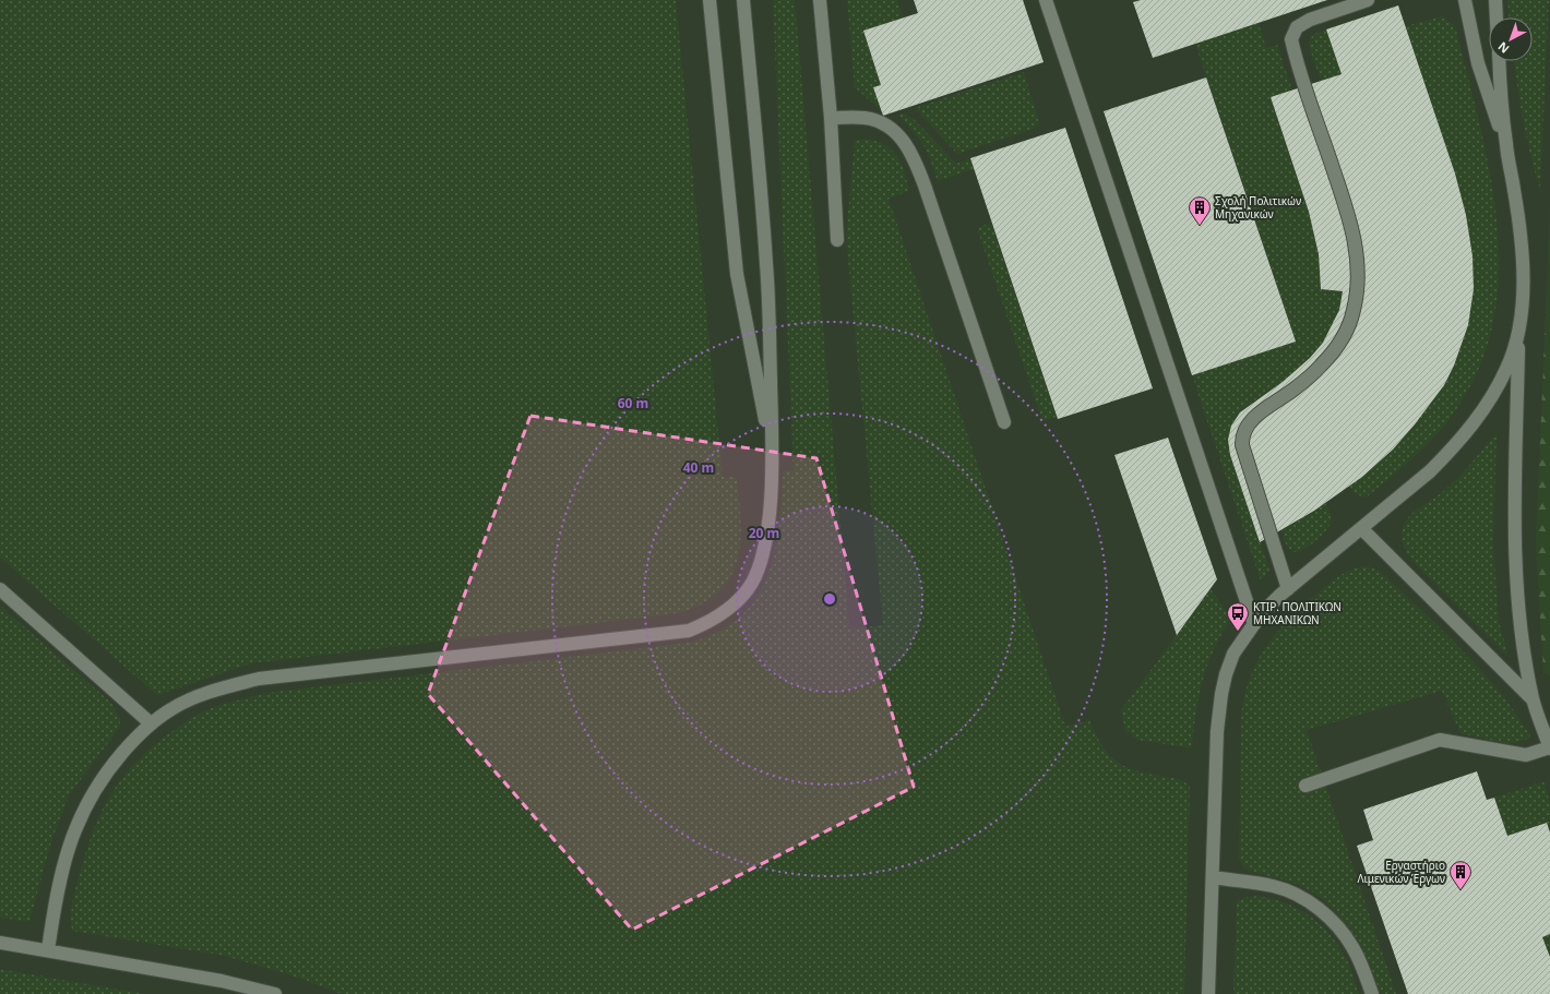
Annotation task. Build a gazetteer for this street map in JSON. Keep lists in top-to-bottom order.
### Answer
{
  "places": {
    "building": ["Σχολή Πολιτικών Μηχανικών", "Εργαστήριο Λιμενικών Έργων"],
    "bus stop": ["ΚΤΙΡ. ΠΟΛΙΤΙΚΩΝ ΜΗΧΑΝΙΚΩΝ"]
  },
  "north": "bottom left",
  "rings": ["60 m", "40 m", "20 m"]
}
